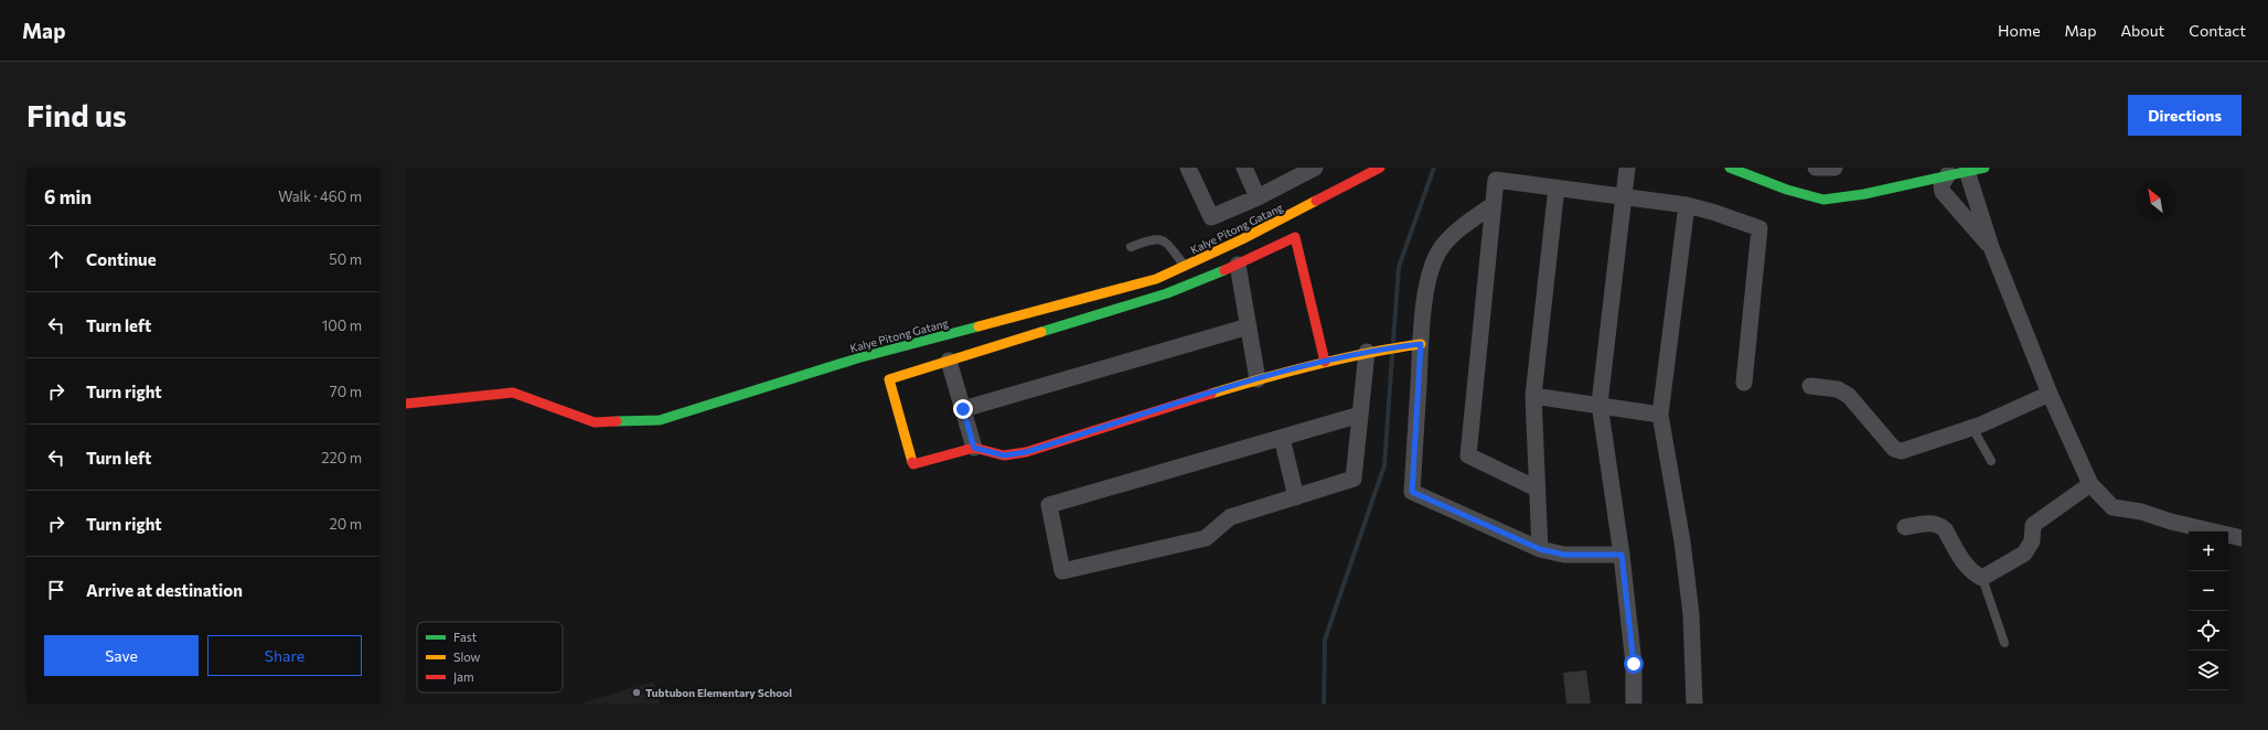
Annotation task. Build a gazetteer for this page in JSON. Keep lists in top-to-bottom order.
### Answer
{
  "streets": {
    "street": ["Kalye Pitong Gatang"]
  },
  "places": ["Tubtubon Elementary School"],
  "legend": ["Fast", "Slow", "Jam"],
  "north": "top left",
  "page": {
    "header": "Map",
    "nav": [
      "Home",
      "Map",
      "About",
      "Contact"
    ],
    "buttons": [
      "Directions",
      ["Save", "Share"]
    ],
    "title": "Find us",
    "heading": ["6 min", "Walk · 460 m"],
    "list": [
      ["Continue", "50 m"],
      ["Turn left", "100 m"],
      ["Turn right", "70 m"],
      ["Turn left", "220 m"],
      ["Turn right", "20 m"],
      "Arrive at destination"
    ],
    "map_buttons": ["+", "−"]
  }
}
